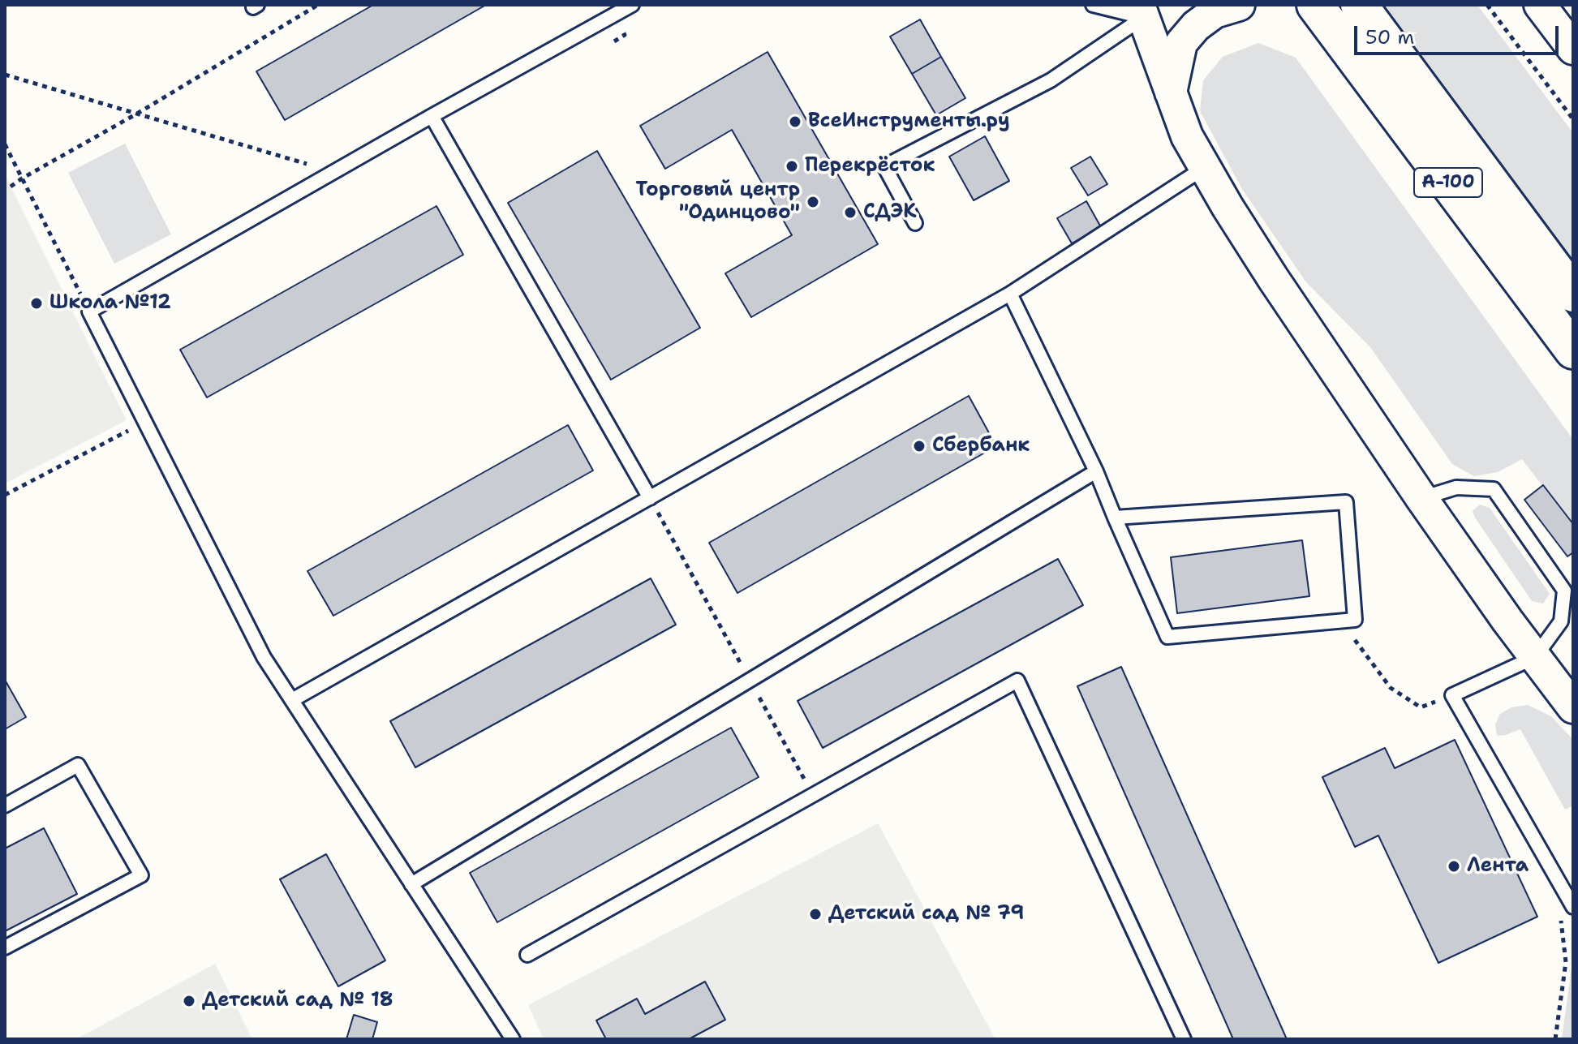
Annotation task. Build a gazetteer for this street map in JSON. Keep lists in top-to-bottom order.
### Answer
{
  "streets": {
    "main road": ["А-100"]
  },
  "places": [
    "ВсеИнструменты.ру",
    "Перекрёсток",
    "Торговый центр \"Одинцово\"",
    "СДЭК",
    "Школа №12",
    "Сбербанк",
    "Лента",
    "Детский сад № 79",
    "Детский сад № 18"
  ],
  "scale_bar": "50 m"
}
